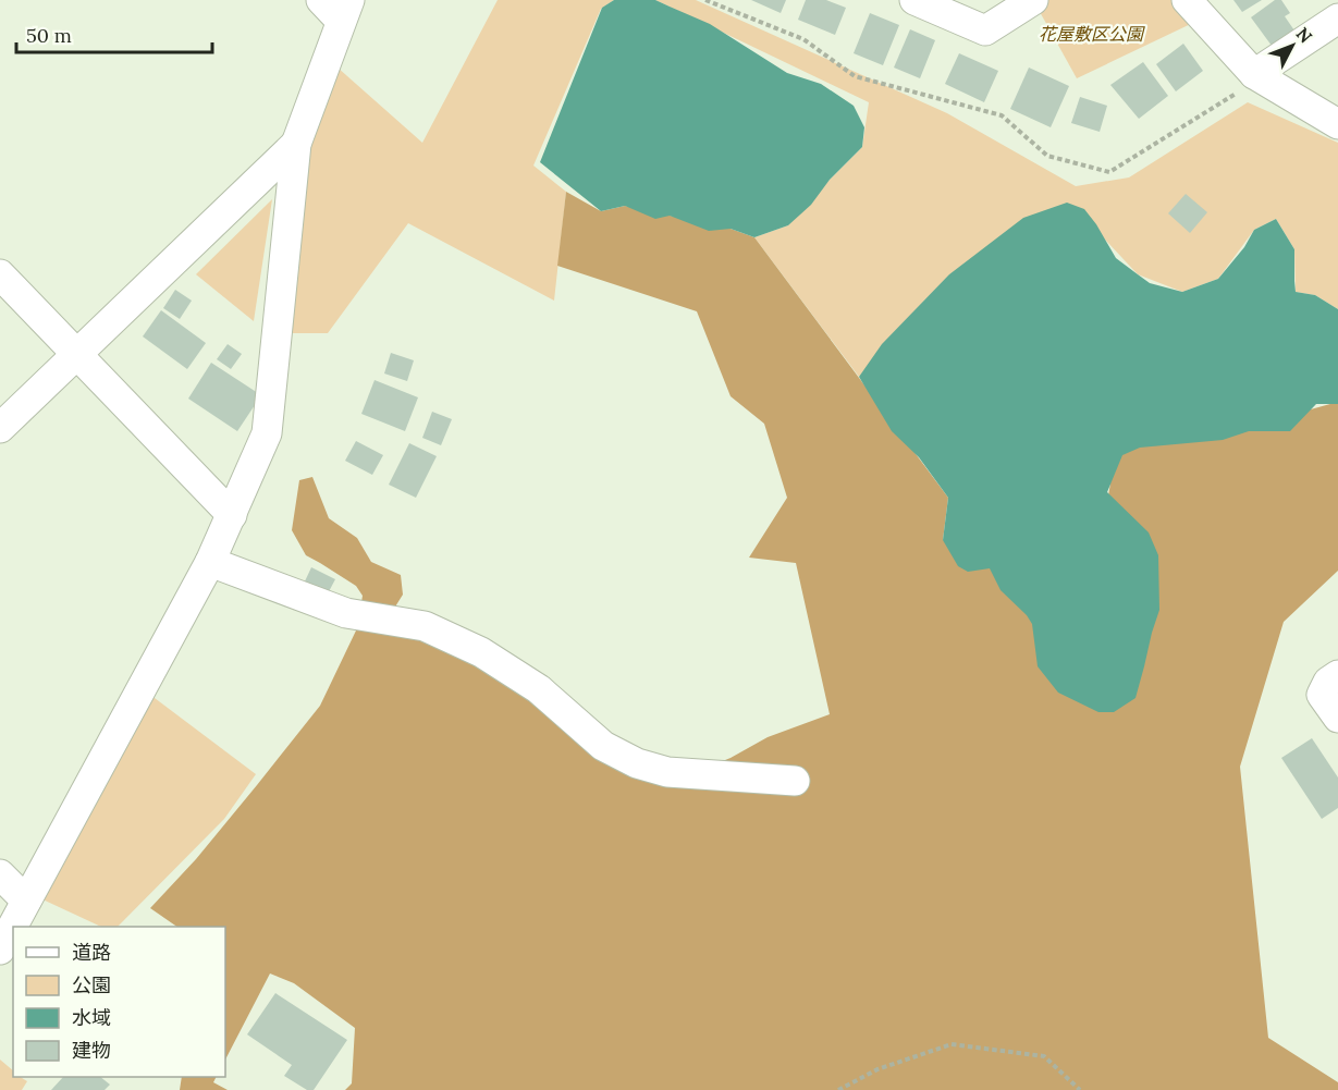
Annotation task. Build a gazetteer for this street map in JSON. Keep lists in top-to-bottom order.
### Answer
{
  "parks": ["花屋敷区公園"],
  "legend": [
    "道路",
    "公園",
    "水域",
    "建物"
  ],
  "scale_bar": "50 m",
  "north": "top right"
}
